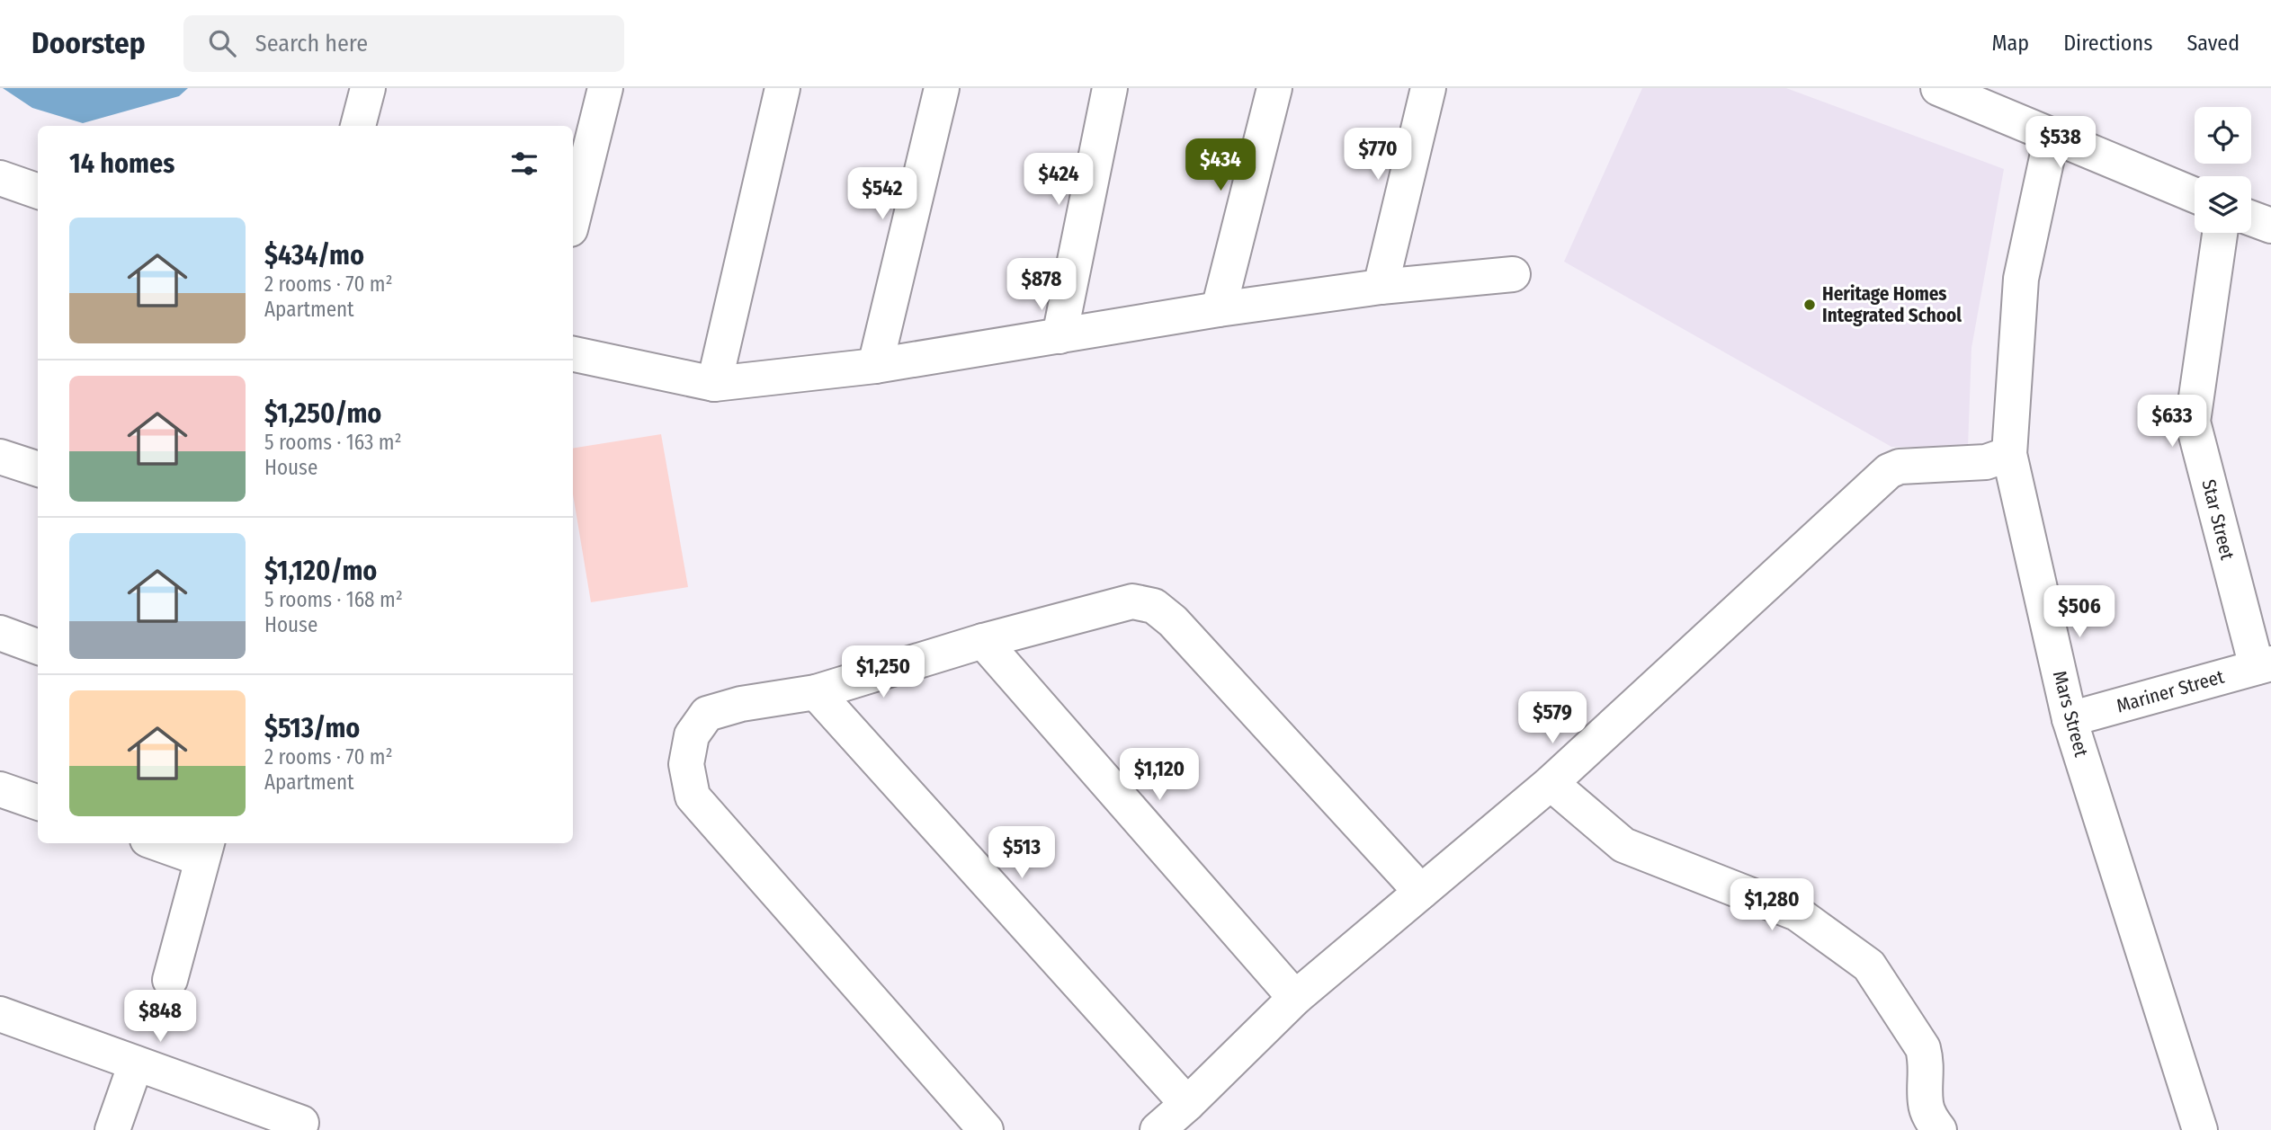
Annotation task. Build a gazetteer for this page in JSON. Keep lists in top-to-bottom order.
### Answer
{
  "streets": {
    "street": ["Star Street", "Mariner Street", "Mars Street"]
  },
  "crossings": [
    ["Star Street", "Mariner Street"],
    ["Mariner Street", "Mars Street"]
  ],
  "places": ["Heritage Homes Integrated School"],
  "page": {
    "header": "Doorstep",
    "search": "Search here",
    "nav": ["Map", "Directions", "Saved"],
    "price": [
      "$538",
      "$770",
      "$434",
      "$424",
      "$542",
      "$878",
      "$633",
      "$506",
      "$1,250",
      "$579",
      "$1,120",
      "$513",
      "$1,280",
      "$848"
    ],
    "heading": "14 homes",
    "list": [
      {
        "name": "$434/mo",
        "note": "2 rooms · 70 m² · Apartment"
      },
      {
        "name": "$1,250/mo",
        "note": "5 rooms · 163 m² · House"
      },
      {
        "name": "$1,120/mo",
        "note": "5 rooms · 168 m² · House"
      },
      {
        "name": "$513/mo",
        "note": "2 rooms · 70 m² · Apartment"
      }
    ]
  }
}
